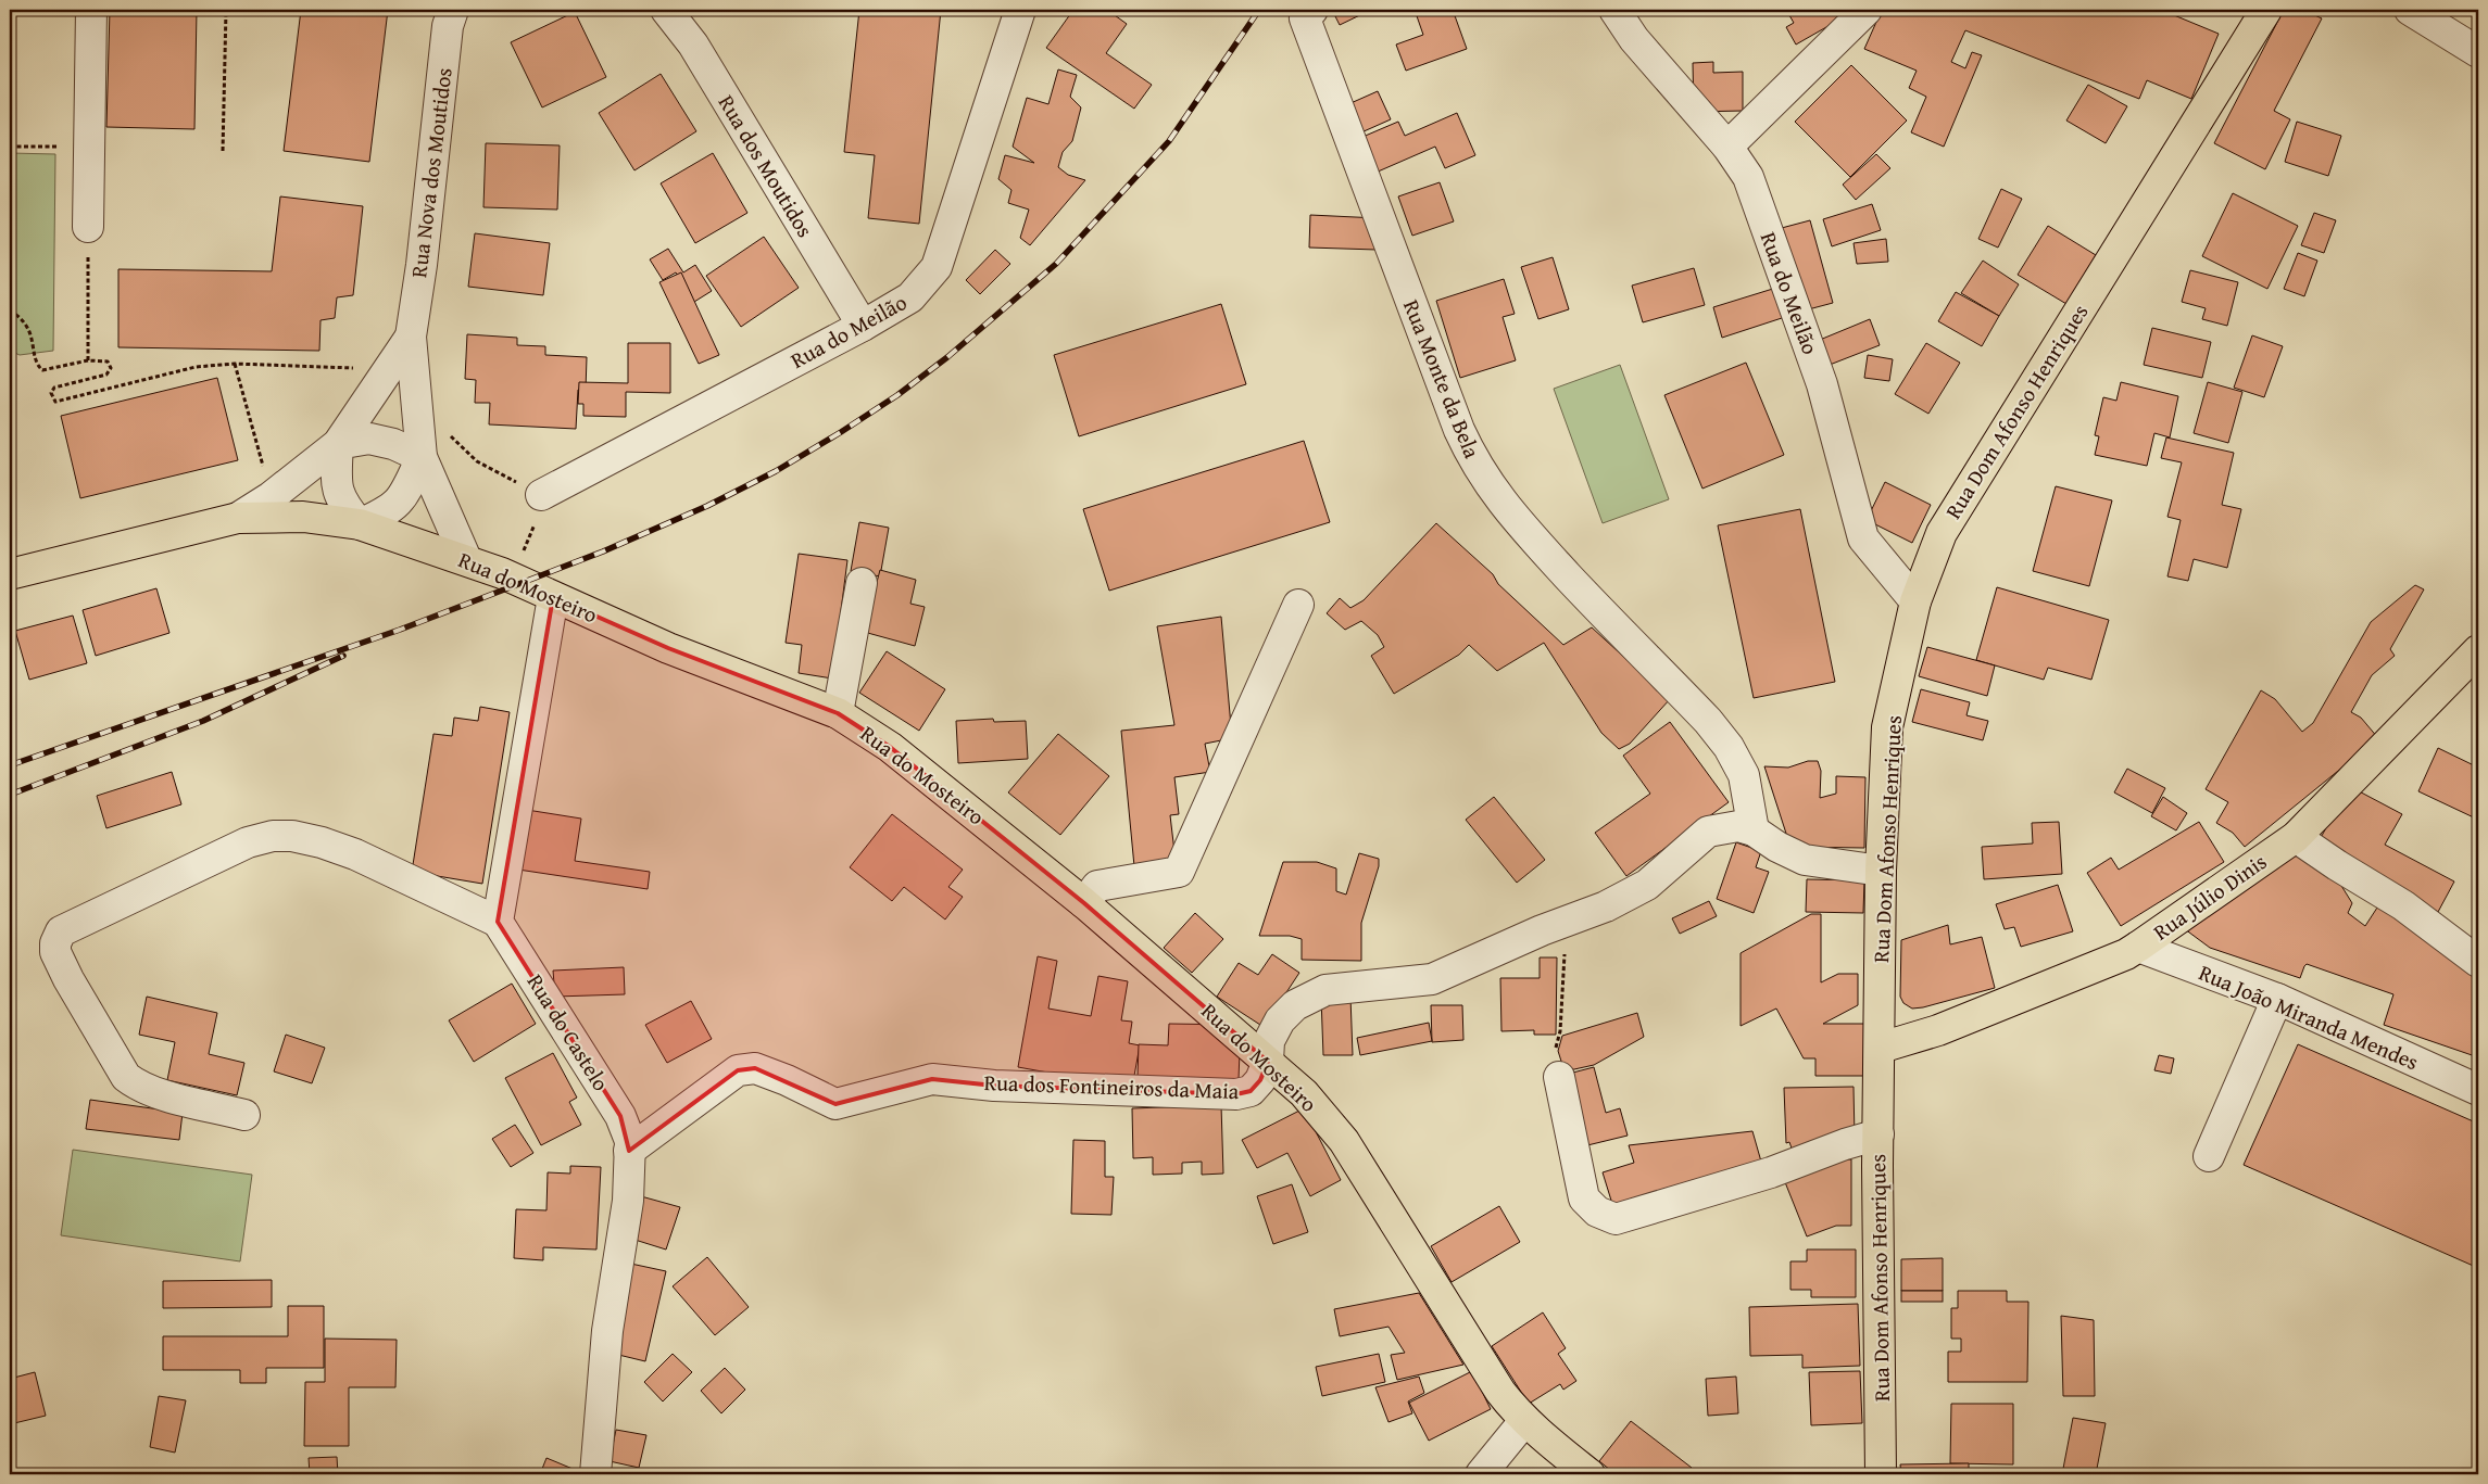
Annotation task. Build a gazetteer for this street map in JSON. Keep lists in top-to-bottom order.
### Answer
{
  "streets": {
    "main road": ["Rua Dom Afonso Henriques", "Rua do Mosteiro", "Rua Júlio Dinis"],
    "street": [
      "Rua dos Moutidos",
      "Rua Nova dos Moutidos",
      "Rua do Meilão",
      "Rua Monte da Bela",
      "Rua João Miranda Mendes",
      "Rua do Castelo",
      "Rua dos Fontineiros da Maia"
    ]
  },
  "crossings": [
    ["Rua dos Moutidos", "Rua do Meilão"],
    ["Rua Nova dos Moutidos", "Rua do Mosteiro"],
    ["Rua do Meilão", "Rua Dom Afonso Henriques"],
    ["Rua Monte da Bela", "Rua dos Fontineiros da Maia"],
    ["Rua Dom Afonso Henriques", "Rua Júlio Dinis"],
    ["Rua Dom Afonso Henriques", "Rua dos Fontineiros da Maia"],
    ["Rua do Mosteiro", "Rua dos Fontineiros da Maia"],
    ["Rua Júlio Dinis", "Rua João Miranda Mendes"],
    ["Rua do Castelo", "Rua dos Fontineiros da Maia"]
  ]
}
